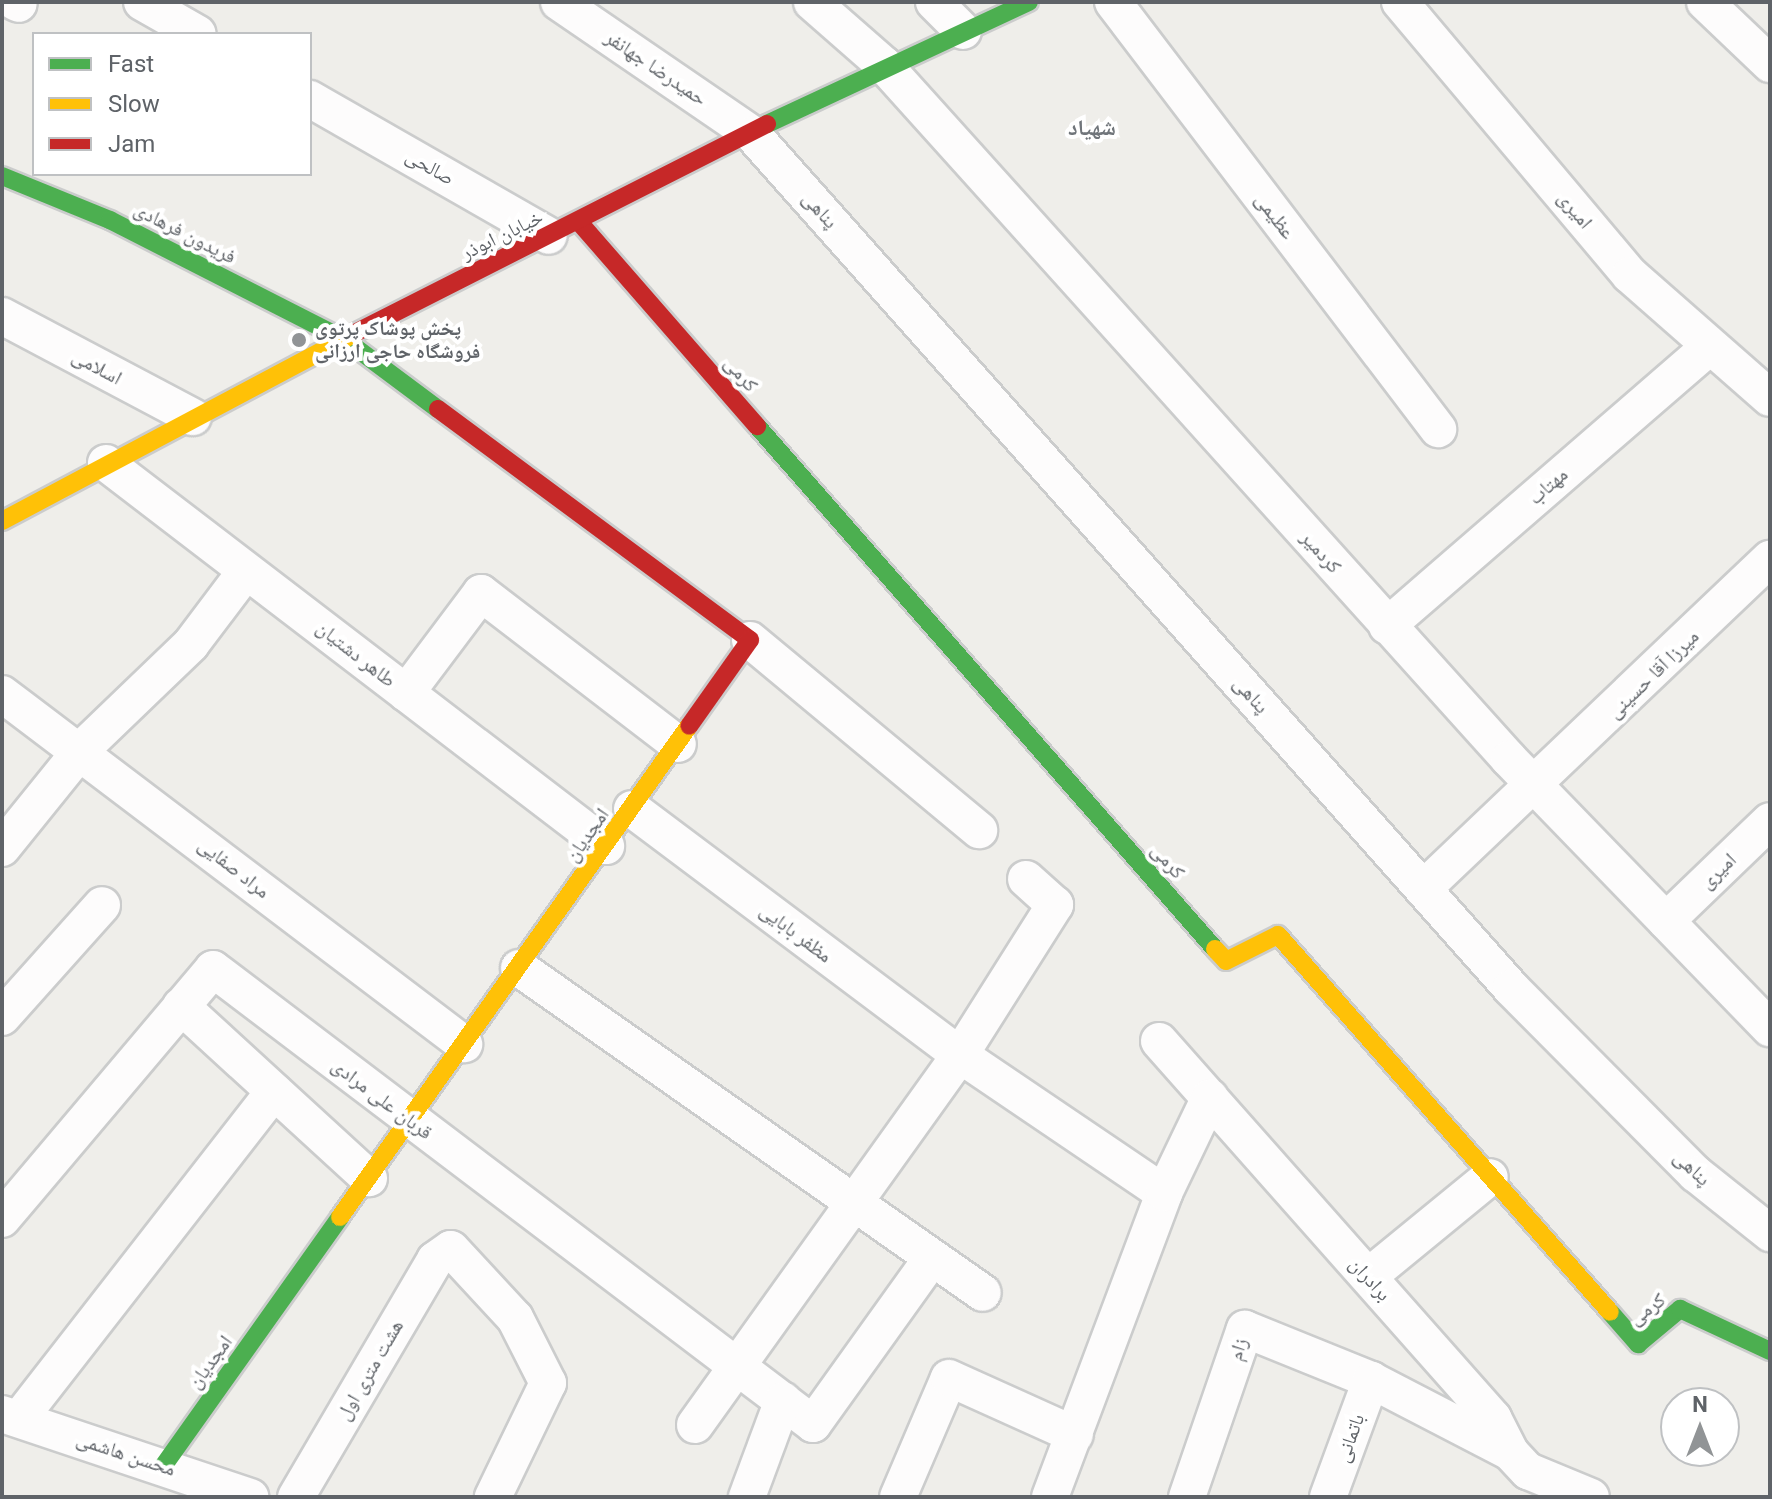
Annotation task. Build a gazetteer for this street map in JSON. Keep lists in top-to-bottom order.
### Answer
{
  "streets": {
    "street": [
      "حمیدرضا جهانفر",
      "صالحی",
      "پناهی",
      "امیری",
      "عظیمی",
      "فریدون فرهادی",
      "خیابان ابوذر",
      "اسلامی",
      "کرمی",
      "مهتاب",
      "کردمیر",
      "طاهر دشتیان",
      "میرزا آقا حسینی",
      "امجدیان",
      "مراد صفایی",
      "مظفر بابایی",
      "قربان علی مرادی",
      "برادران",
      "زام",
      "هشت متری اول",
      "باتمانی",
      "محسن هاشمی"
    ]
  },
  "crossings": [
    ["حمیدرضا جهانفر", "پناهی"],
    ["حمیدرضا جهانفر", "خیابان ابوذر"],
    ["صالحی", "خیابان ابوذر"],
    ["صالحی", "کرمی"],
    ["پناهی", "خیابان ابوذر"],
    ["پناهی", "میرزا آقا حسینی"],
    ["امیری", "مهتاب"],
    ["امیری", "کردمیر"],
    ["فریدون فرهادی", "خیابان ابوذر"],
    ["خیابان ابوذر", "اسلامی"],
    ["خیابان ابوذر", "کرمی"],
    ["خیابان ابوذر", "کردمیر"],
    ["خیابان ابوذر", "طاهر دشتیان"],
    ["مهتاب", "کردمیر"],
    ["کردمیر", "میرزا آقا حسینی"],
    ["طاهر دشتیان", "امجدیان"],
    ["امجدیان", "مراد صفایی"],
    ["امجدیان", "مظفر بابایی"],
    ["امجدیان", "قربان علی مرادی"],
    ["امجدیان", "محسن هاشمی"],
    ["زام", "باتمانی"]
  ],
  "districts": ["شهیاد"],
  "places": ["پخش پوشاک پرتوی فروشگاه حاجی ارزانی"],
  "legend": ["Fast", "Slow", "Jam"],
  "north": "top"
}
